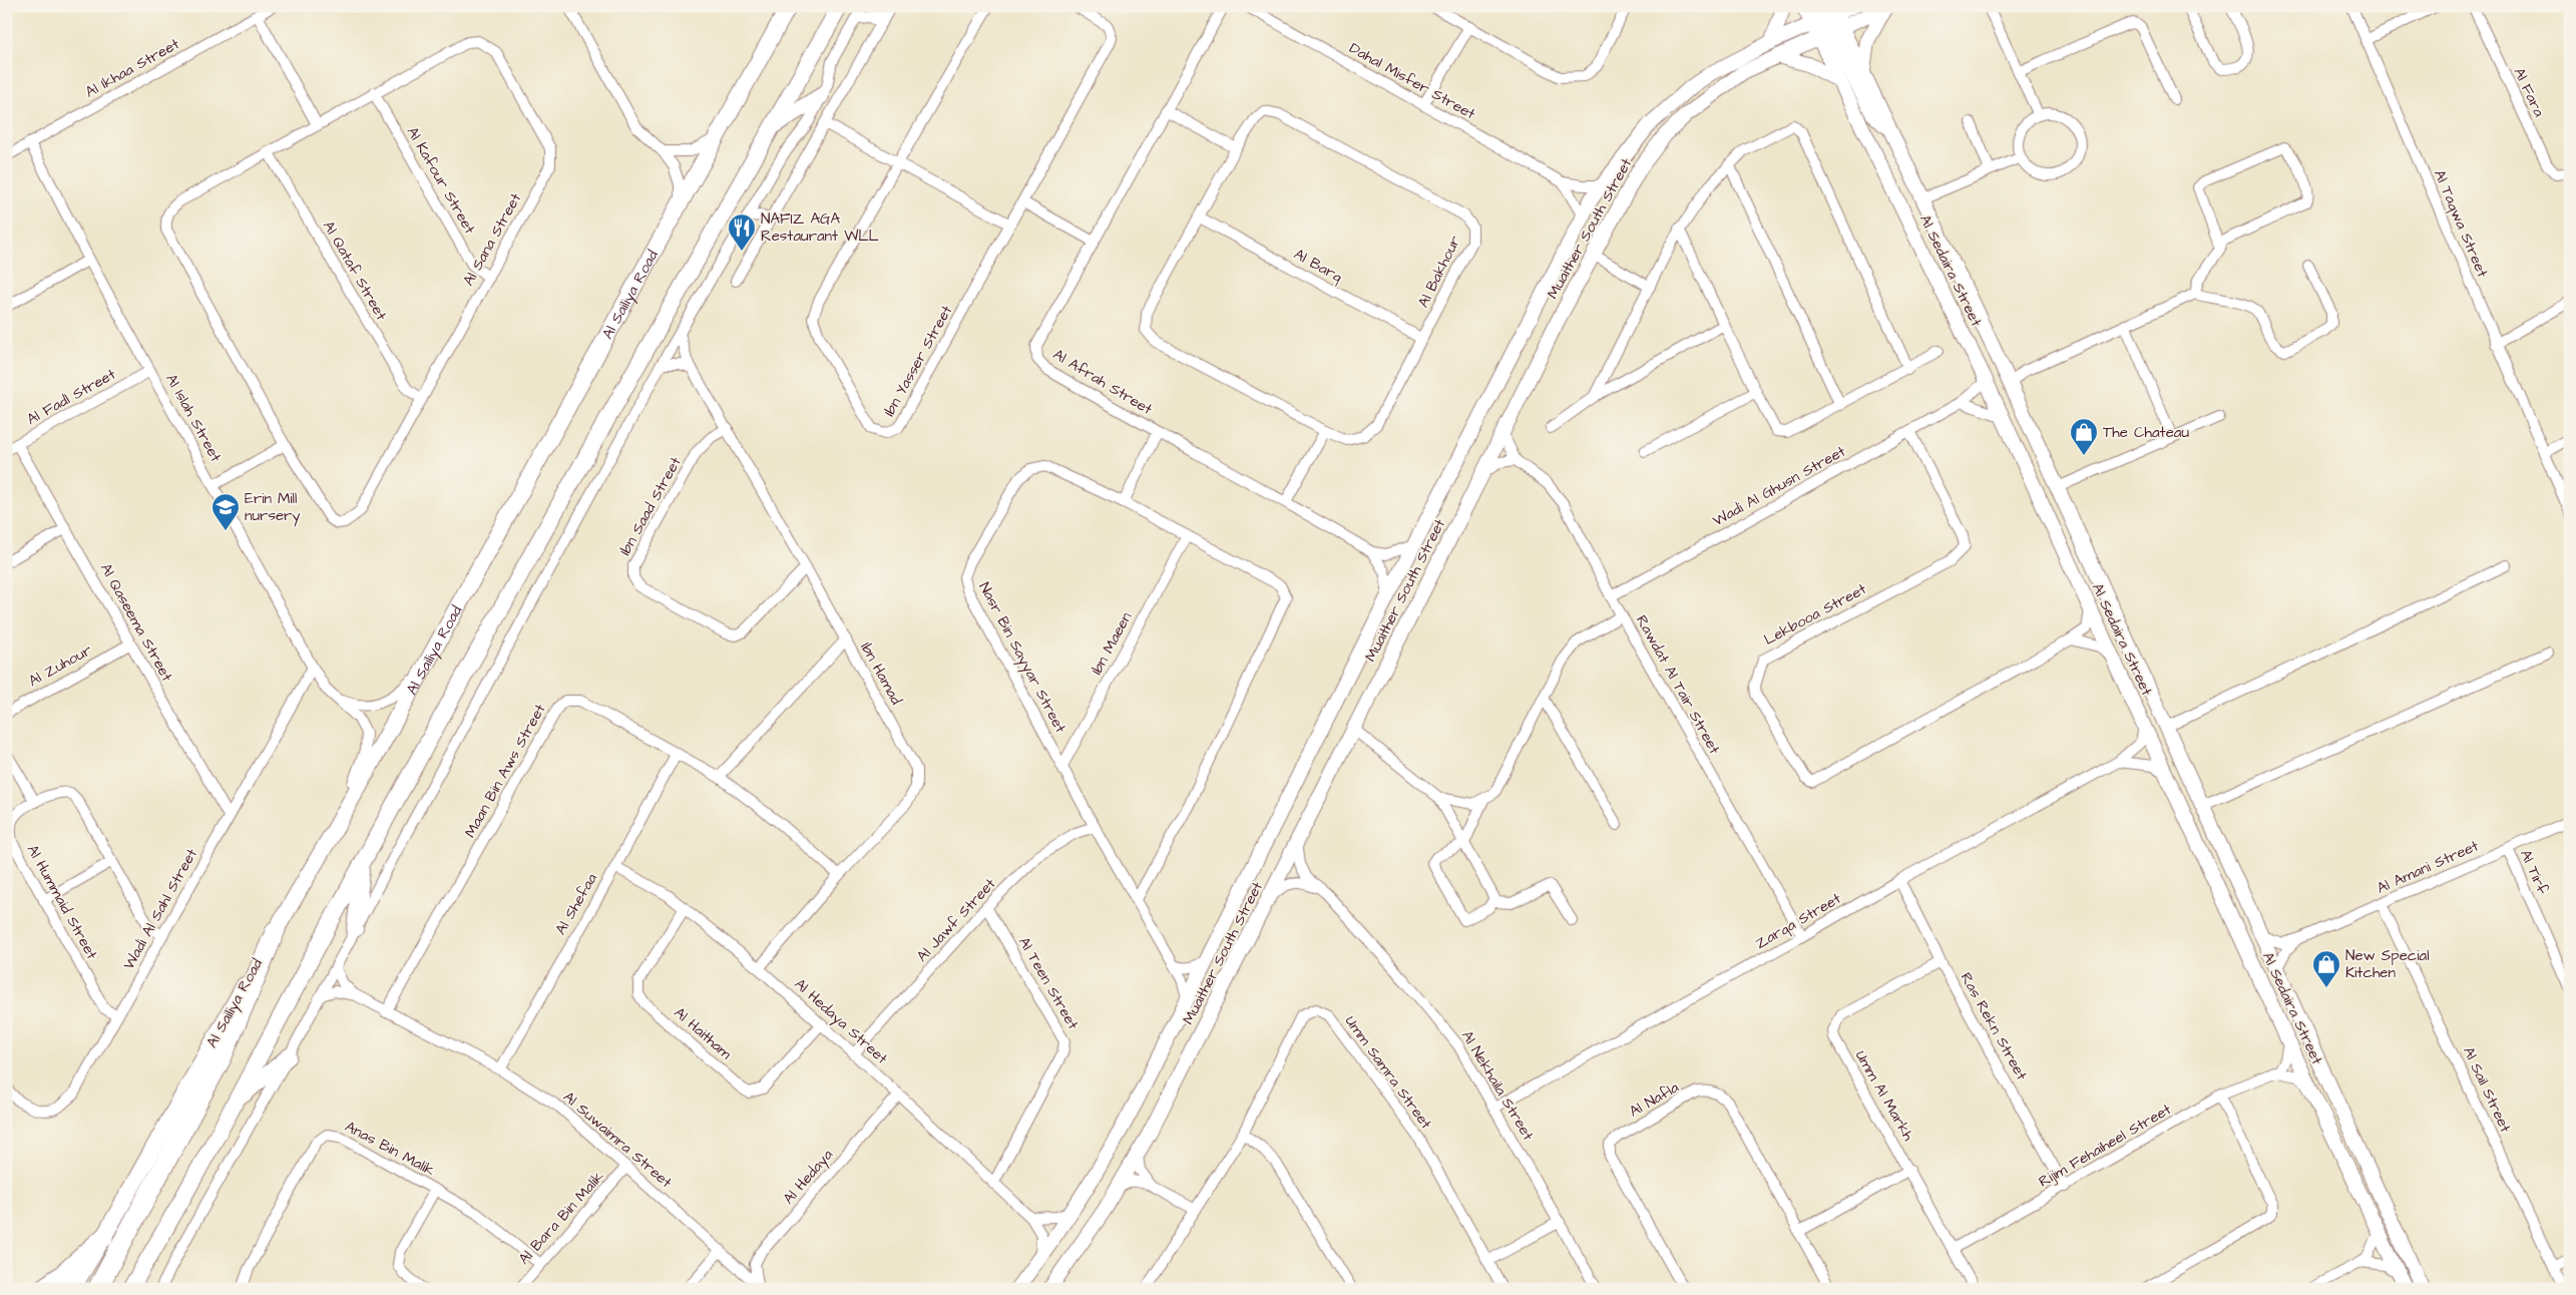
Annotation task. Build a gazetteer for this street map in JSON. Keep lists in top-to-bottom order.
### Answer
{
  "streets": {
    "main road": ["Muaither South Street", "Al Sedaira Street", "Al Sailiya Road"],
    "street": [
      "Al Ikhaa Street",
      "Dahal Misfer Street",
      "Al Fara",
      "Al Kafour Street",
      "Al Taqwa Street",
      "Al Sana Street",
      "Al Barq",
      "Al Qataf Street",
      "Al Bakhour",
      "Ibn Yasser Street",
      "Al Afrah Street",
      "Al Fadl Street",
      "Al Islah Street",
      "Wadi Al Ghusn Street",
      "Ibn Saad Street",
      "Lekbooa Street",
      "Al Qaseema Street",
      "Ibn Maeen",
      "Nasr Bin Sayyar Street",
      "Al Zuhour",
      "Ibn Hamad",
      "Rawdat Al Tair Street",
      "Maan Bin Aws Street",
      "Al Amani Street",
      "Al Tirf",
      "Al Hummaid Street",
      "Al Shefaa",
      "Wadi Al Sahl Street",
      "Al Jawf Street",
      "Zarqa Street",
      "Al Teen Street",
      "Al Hedaya Street",
      "Ras Rekn Street",
      "Al Haitham",
      "Umm Samra Street",
      "Al Nekhaila Street",
      "Al Sail Street",
      "Umm Al Markh",
      "Al Nafla",
      "Al Suwaimra Street",
      "Rijim Fehaiheel Street",
      "Anas Bin Malik",
      "Al Hedaya",
      "Al Bara Bin Malik"
    ]
  },
  "crossings": [
    ["Al Ikhaa Street", "Al Islah Street"],
    ["Dahal Misfer Street", "Muaither South Street"],
    ["Al Kafour Street", "Al Sana Street"],
    ["Muaither South Street", "Al Sedaira Street"],
    ["Muaither South Street", "Al Afrah Street"],
    ["Muaither South Street", "Nasr Bin Sayyar Street"],
    ["Muaither South Street", "Rawdat Al Tair Street"],
    ["Muaither South Street", "Al Hedaya Street"],
    ["Muaither South Street", "Al Nekhaila Street"],
    ["Al Sana Street", "Al Qataf Street"],
    ["Al Barq", "Al Bakhour"],
    ["Al Sedaira Street", "Wadi Al Ghusn Street"],
    ["Al Sedaira Street", "Lekbooa Street"],
    ["Al Sedaira Street", "Al Amani Street"],
    ["Al Sedaira Street", "Zarqa Street"],
    ["Al Sedaira Street", "Rijim Fehaiheel Street"],
    ["Al Sailiya Road", "Al Islah Street"],
    ["Al Fadl Street", "Al Islah Street"],
    ["Al Fadl Street", "Al Qaseema Street"],
    ["Al Islah Street", "Wadi Al Sahl Street"],
    ["Wadi Al Ghusn Street", "Lekbooa Street"],
    ["Wadi Al Ghusn Street", "Rawdat Al Tair Street"],
    ["Ibn Saad Street", "Ibn Hamad"],
    ["Al Qaseema Street", "Al Zuhour"],
    ["Al Qaseema Street", "Wadi Al Sahl Street"],
    ["Ibn Maeen", "Nasr Bin Sayyar Street"],
    ["Nasr Bin Sayyar Street", "Al Jawf Street"],
    ["Ibn Hamad", "Maan Bin Aws Street"],
    ["Ibn Hamad", "Al Hedaya Street"],
    ["Rawdat Al Tair Street", "Zarqa Street"],
    ["Maan Bin Aws Street", "Al Shefaa"],
    ["Maan Bin Aws Street", "Al Suwaimra Street"],
    ["Al Amani Street", "Al Tirf"],
    ["Al Amani Street", "Al Sail Street"],
    ["Al Hummaid Street", "Wadi Al Sahl Street"],
    ["Al Shefaa", "Al Hedaya Street"],
    ["Al Shefaa", "Al Suwaimra Street"],
    ["Al Jawf Street", "Al Teen Street"],
    ["Al Jawf Street", "Al Hedaya Street"],
    ["Zarqa Street", "Ras Rekn Street"],
    ["Zarqa Street", "Al Nekhaila Street"],
    ["Al Teen Street", "Al Hedaya Street"],
    ["Al Hedaya Street", "Al Haitham"],
    ["Al Hedaya Street", "Al Hedaya"],
    ["Ras Rekn Street", "Umm Al Markh"],
    ["Ras Rekn Street", "Rijim Fehaiheel Street"],
    ["Umm Al Markh", "Rijim Fehaiheel Street"],
    ["Al Suwaimra Street", "Al Hedaya"],
    ["Al Suwaimra Street", "Al Bara Bin Malik"],
    ["Anas Bin Malik", "Al Bara Bin Malik"]
  ],
  "places": {
    "restaurant": ["NAFIZ AGA Restaurant WLL"],
    "shop": ["The Chateau", "New Special Kitchen"],
    "school or university": ["Erin Mill nursery"]
  }
}
